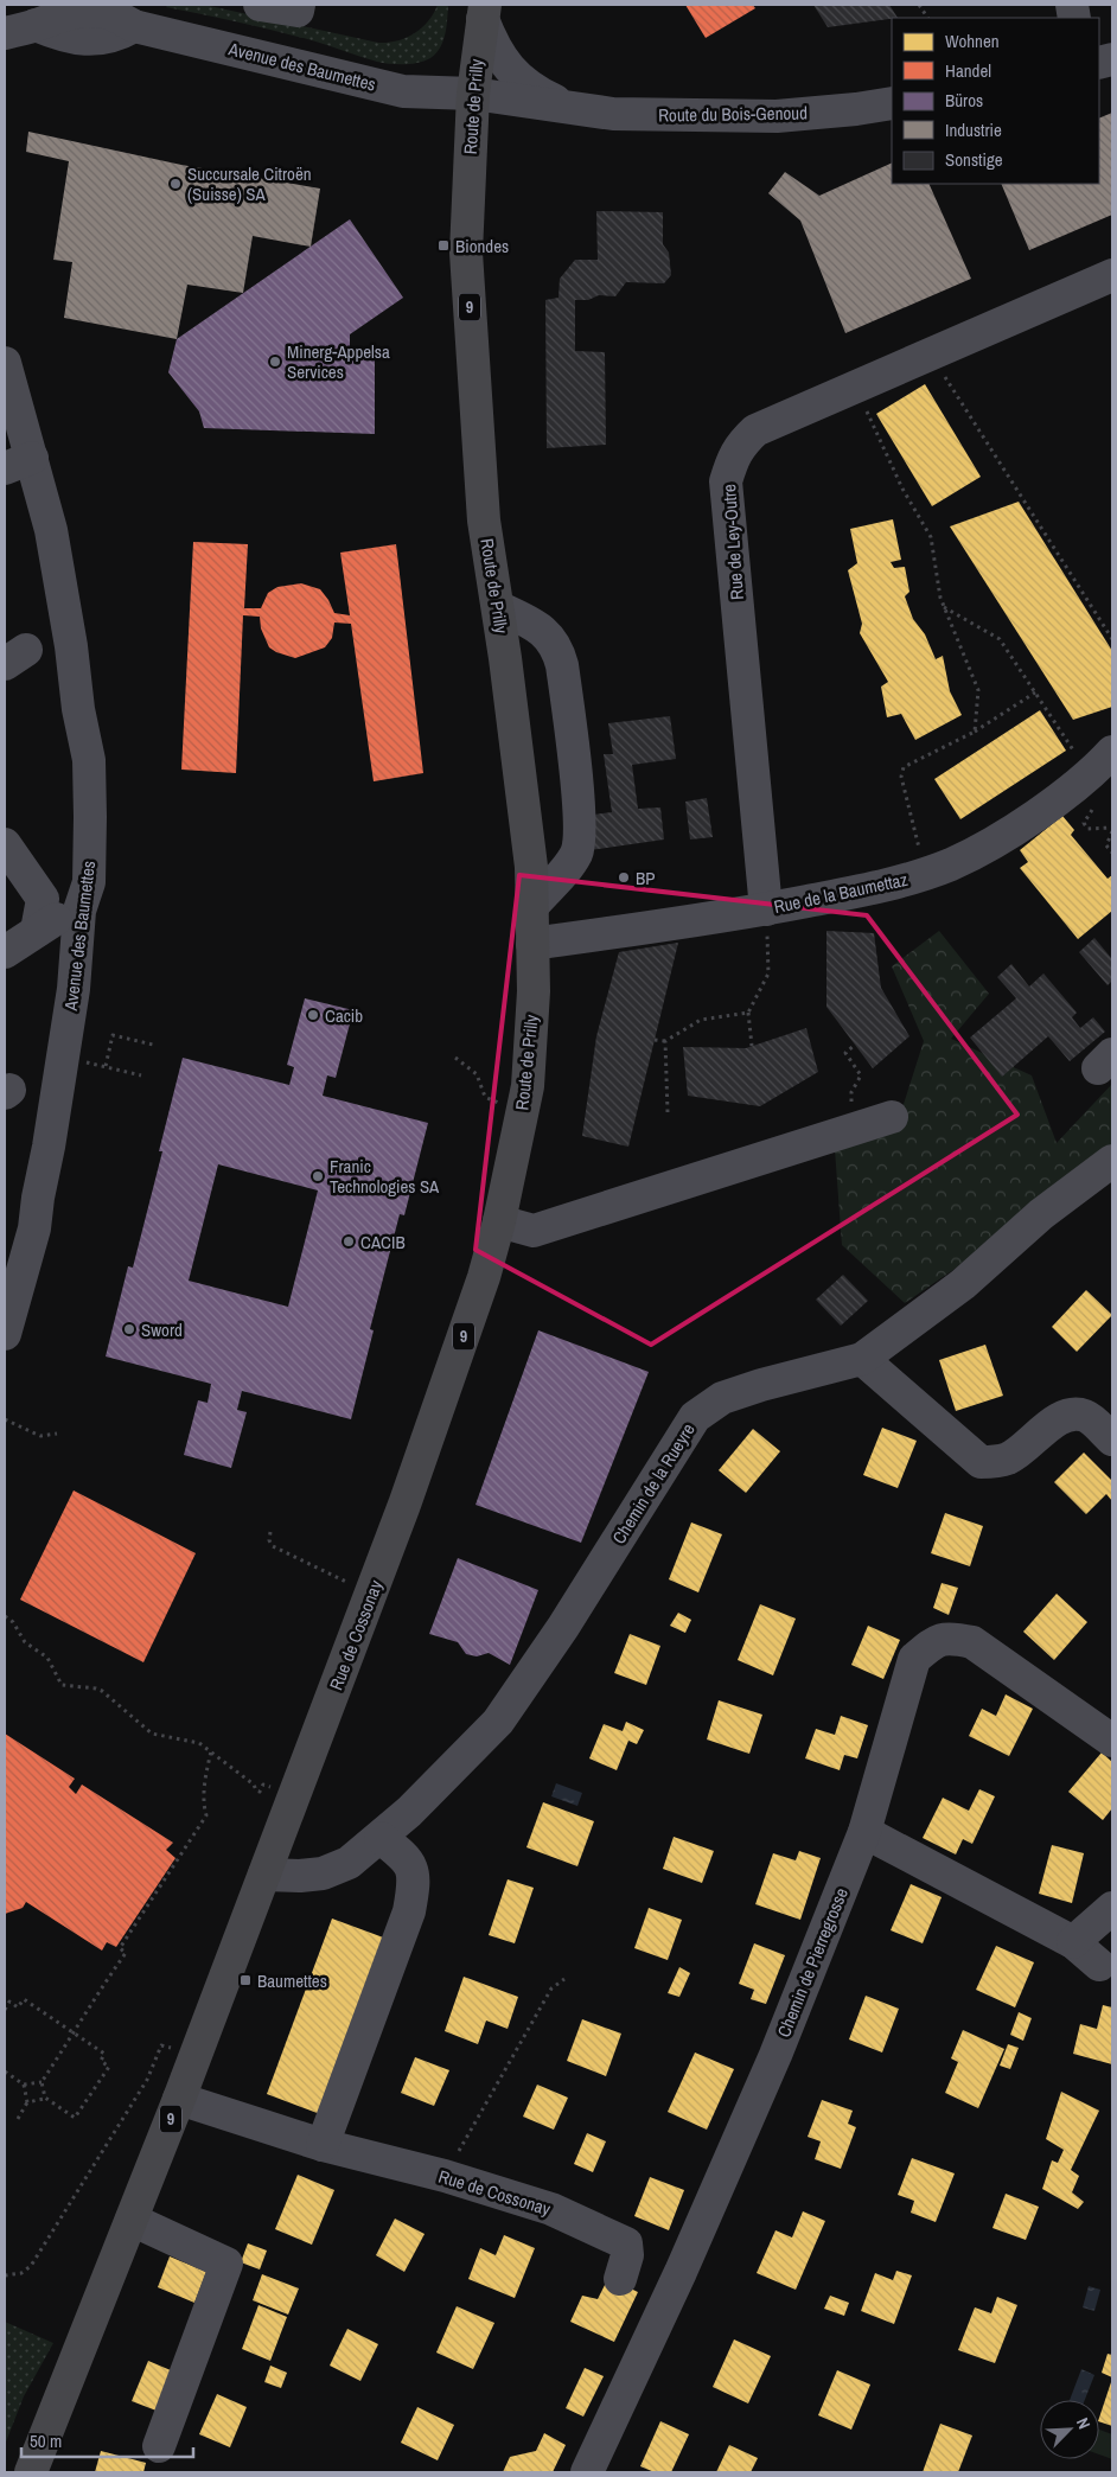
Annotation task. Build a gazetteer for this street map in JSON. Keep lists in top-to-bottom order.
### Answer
{
  "streets": {
    "main road": ["Route de Prilly", "9", "Rue de Cossonay"],
    "street": [
      "Avenue des Baumettes",
      "Route du Bois-Genoud",
      "Rue de Ley-Outre",
      "Rue de la Baumettaz",
      "Chemin de la Rueyre",
      "Chemin de Pierregrosse"
    ]
  },
  "crossings": [
    ["Avenue des Baumettes", "Route de Prilly"],
    ["Avenue des Baumettes", "Route du Bois-Genoud"],
    ["Route de Prilly", "Route du Bois-Genoud"],
    ["Route de Prilly", "Rue de la Baumettaz"],
    ["Route de Prilly", "Rue de Cossonay"],
    ["Rue de Ley-Outre", "Rue de la Baumettaz"],
    ["Chemin de la Rueyre", "Rue de Cossonay"]
  ],
  "places": {
    "other": [
      "Succursale Citroën (Suisse) SA",
      "Minerg-Appelsa Services",
      "BP",
      "Cacib",
      "Franic Technologies SA",
      "CACIB",
      "Sword"
    ],
    "transit": ["Biondes", "Baumettes"]
  },
  "legend": [
    "Wohnen",
    "Handel",
    "Büros",
    "Industrie",
    "Sonstige"
  ],
  "scale_bar": "50 m",
  "north": "top right"
}
